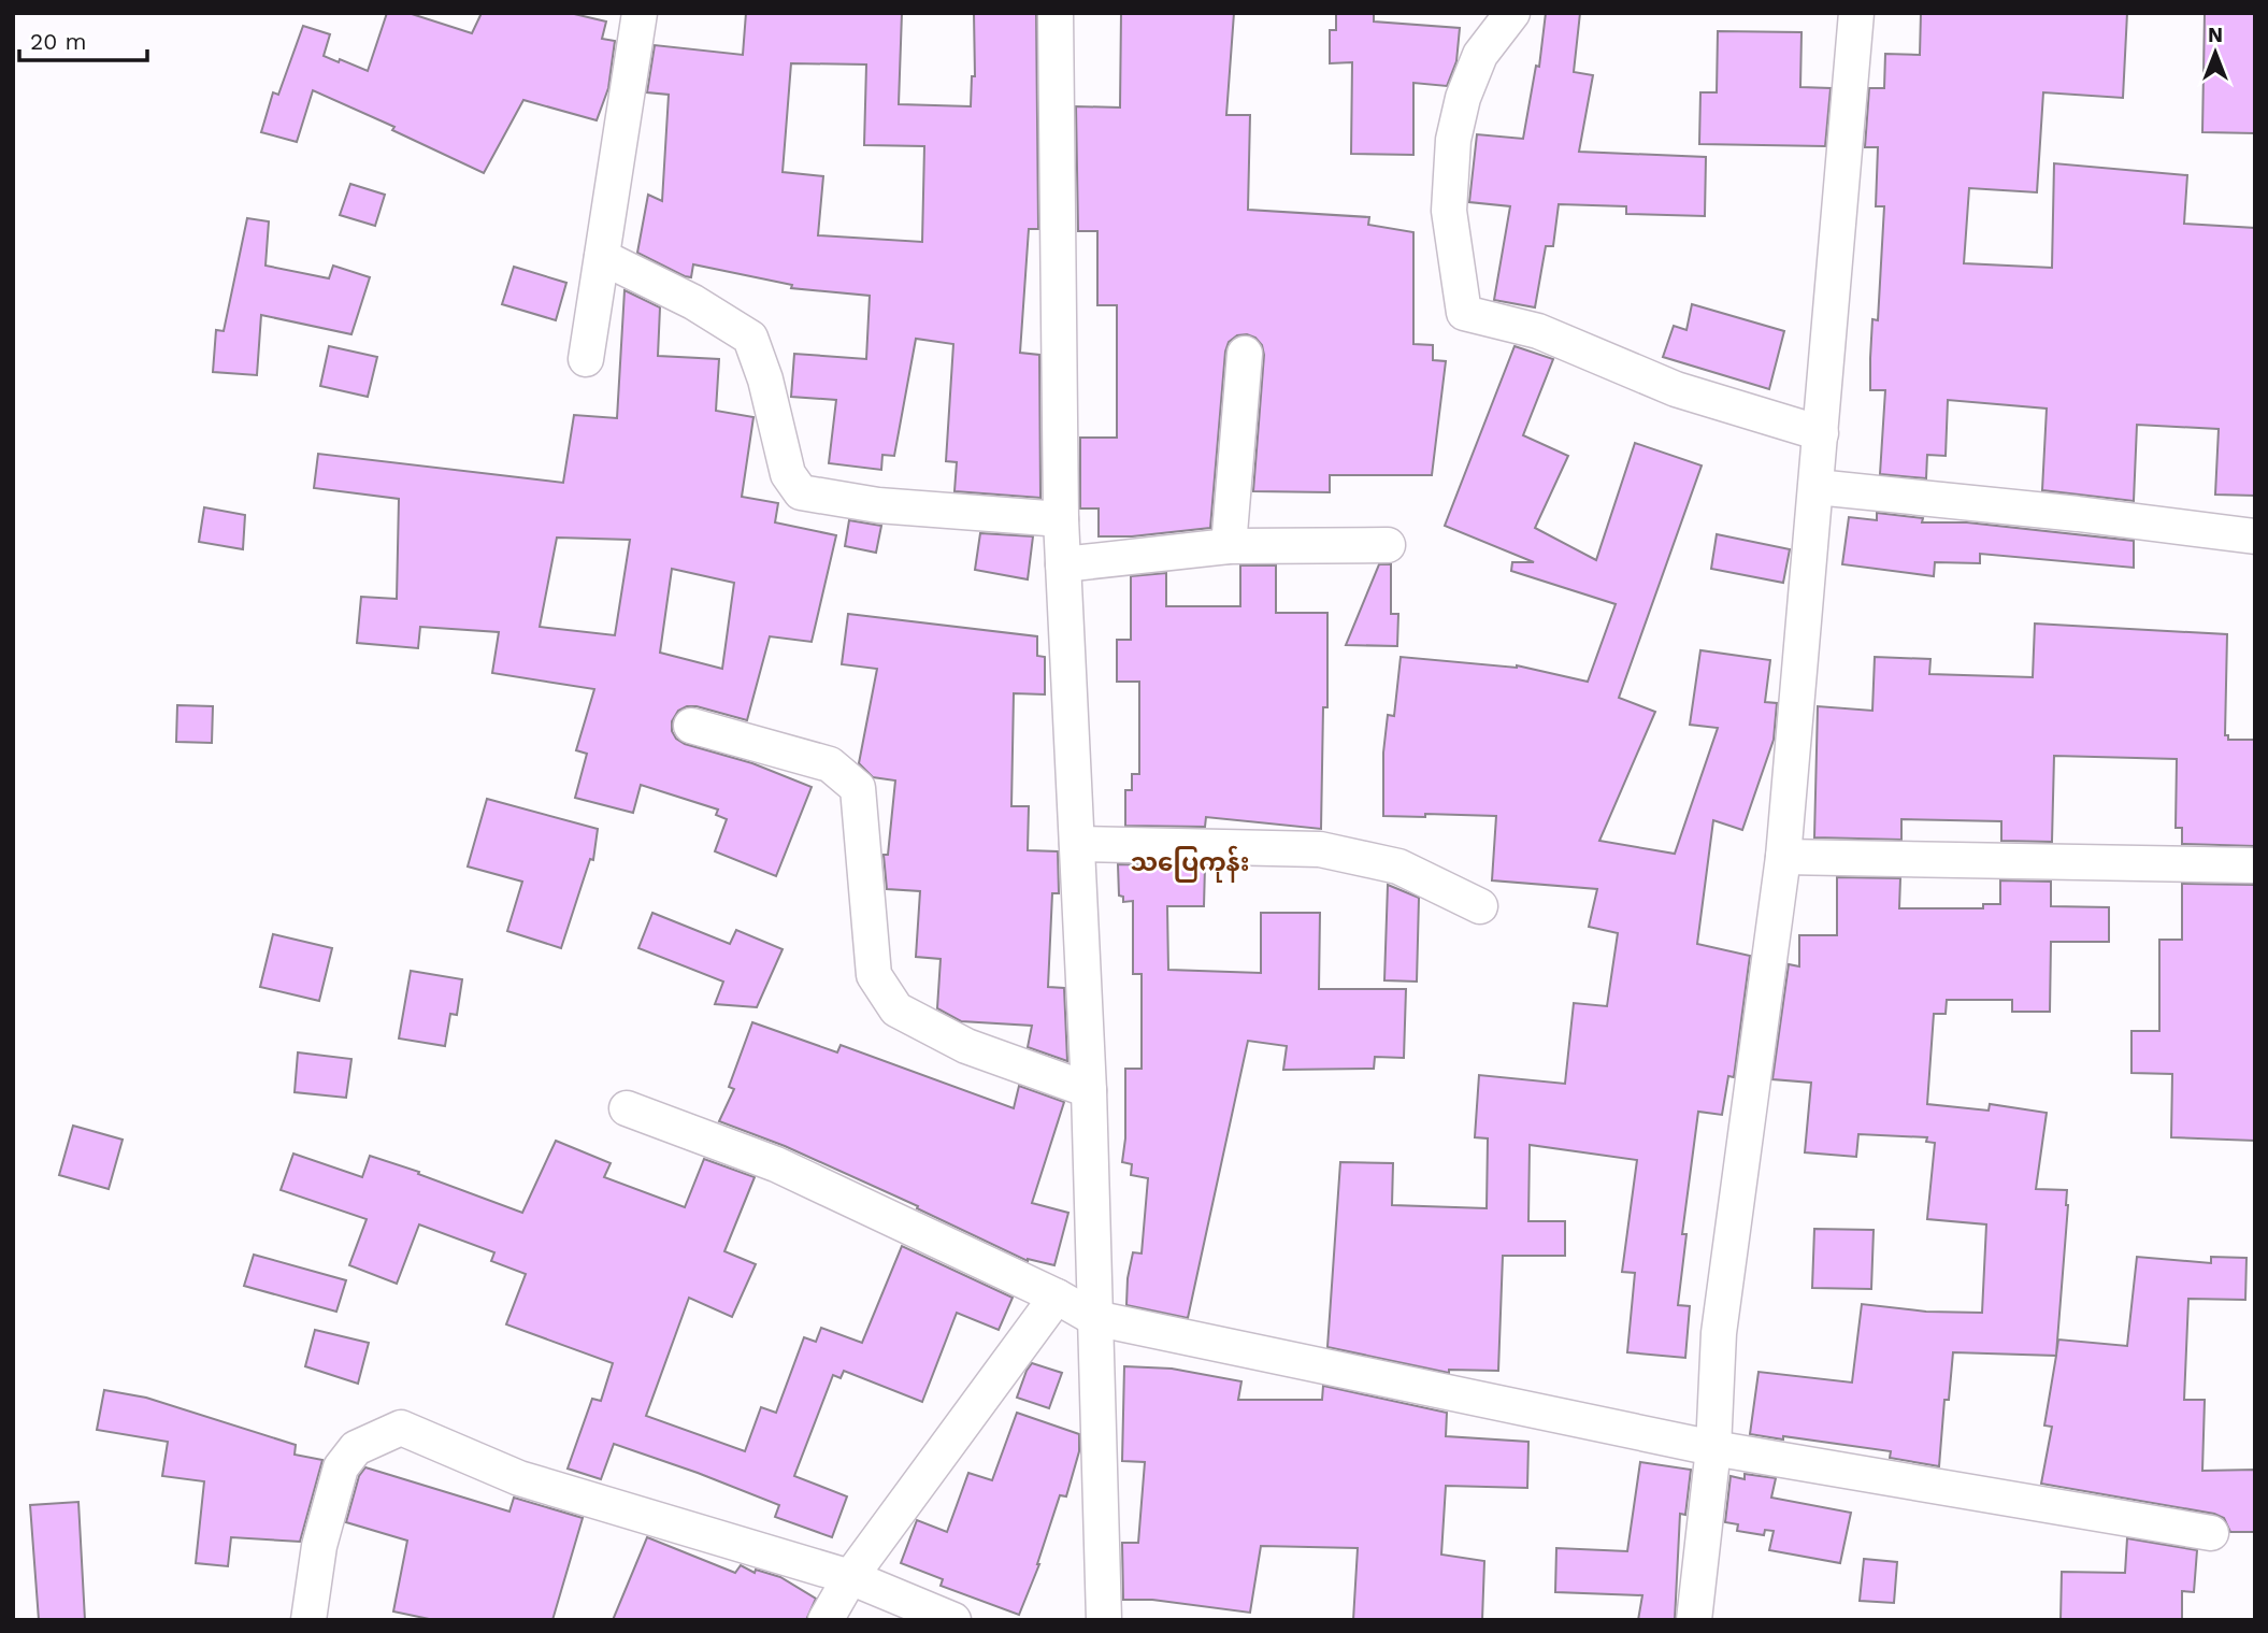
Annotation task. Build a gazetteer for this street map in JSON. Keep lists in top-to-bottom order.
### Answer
{
  "districts": ["သပြေကုန်း"],
  "scale_bar": "20 m",
  "north": "top"
}
